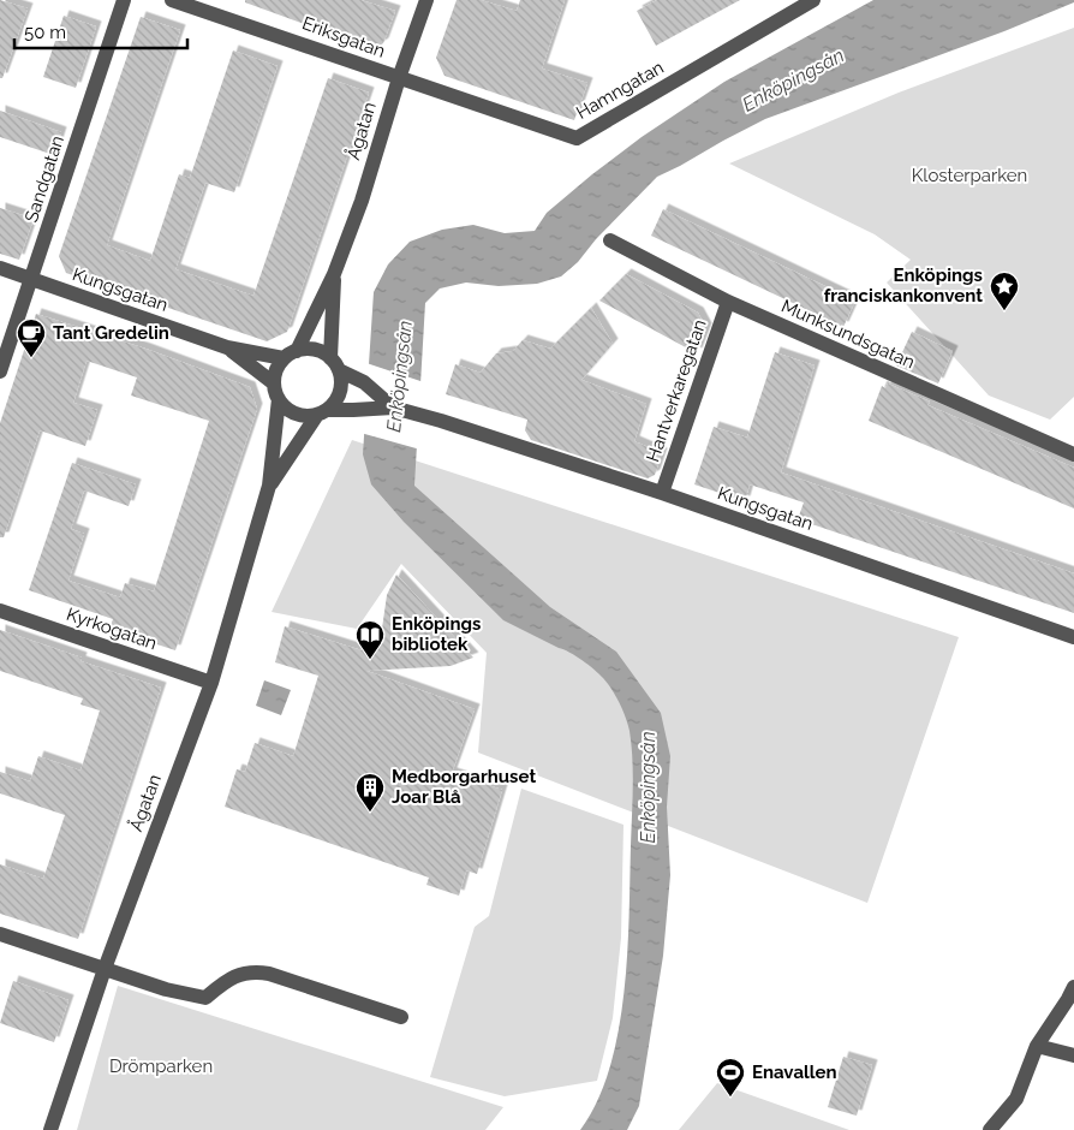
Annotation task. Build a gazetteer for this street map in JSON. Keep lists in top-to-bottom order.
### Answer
{
  "streets": {
    "street": [
      "Eriksgatan",
      "Hamngatan",
      "Ågatan",
      "Sandgatan",
      "Kungsgatan",
      "Munksundsgatan",
      "Hantverkaregatan",
      "Kyrkogatan"
    ]
  },
  "crossings": [
    ["Eriksgatan", "Hamngatan"],
    ["Eriksgatan", "Ågatan"],
    ["Hamngatan", "Ågatan"],
    ["Ågatan", "Kungsgatan"],
    ["Ågatan", "Kyrkogatan"],
    ["Sandgatan", "Kungsgatan"],
    ["Kungsgatan", "Hantverkaregatan"],
    ["Munksundsgatan", "Hantverkaregatan"]
  ],
  "water": ["Enköpingsån"],
  "parks": ["Klosterparken", "Drömparken"],
  "places": {
    "place": ["Enköpings franciskankonvent"],
    "cafe": ["Tant Gredelin"],
    "library": ["Enköpings bibliotek"],
    "building": ["Medborgarhuset Joar Blå"],
    "sports": ["Enavallen"]
  },
  "scale_bar": "50 m"
}
